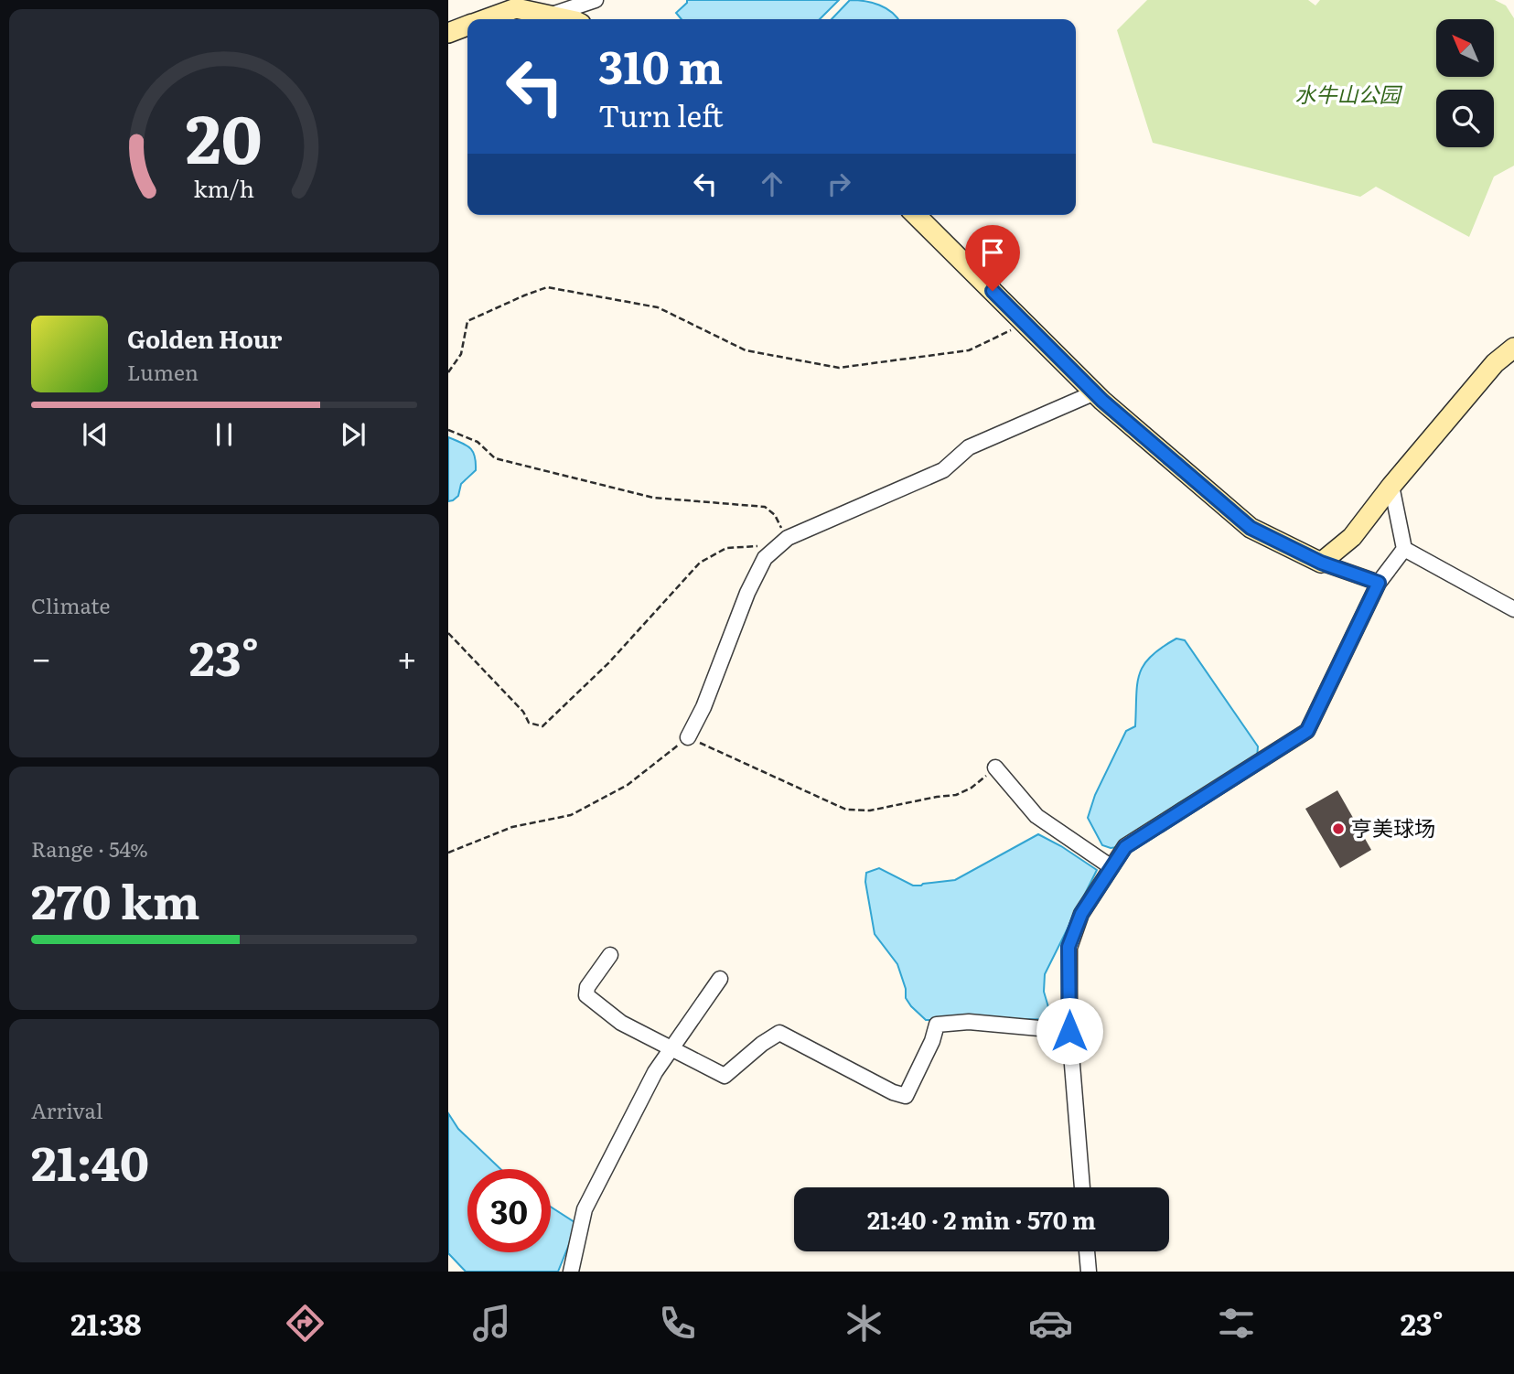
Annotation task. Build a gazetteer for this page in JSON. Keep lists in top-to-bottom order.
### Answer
{
  "parks": ["水牛山公园"],
  "places": ["亨美球场"],
  "north": "top left",
  "page": {
    "turn": ["310 m", "Turn left"],
    "song": ["Golden Hour", "Lumen"],
    "tile": [
      "Climate",
      ["Range · 54%", "270 km"],
      ["Arrival", "21:40"]
    ],
    "heat": ["−", "23°", "+"],
    "limit": "30",
    "trip": "21:40 · 2 min · 570 m",
    "tabs": ["21:38", "23°"],
    "gauge": ["20", "km/h"]
  }
}
